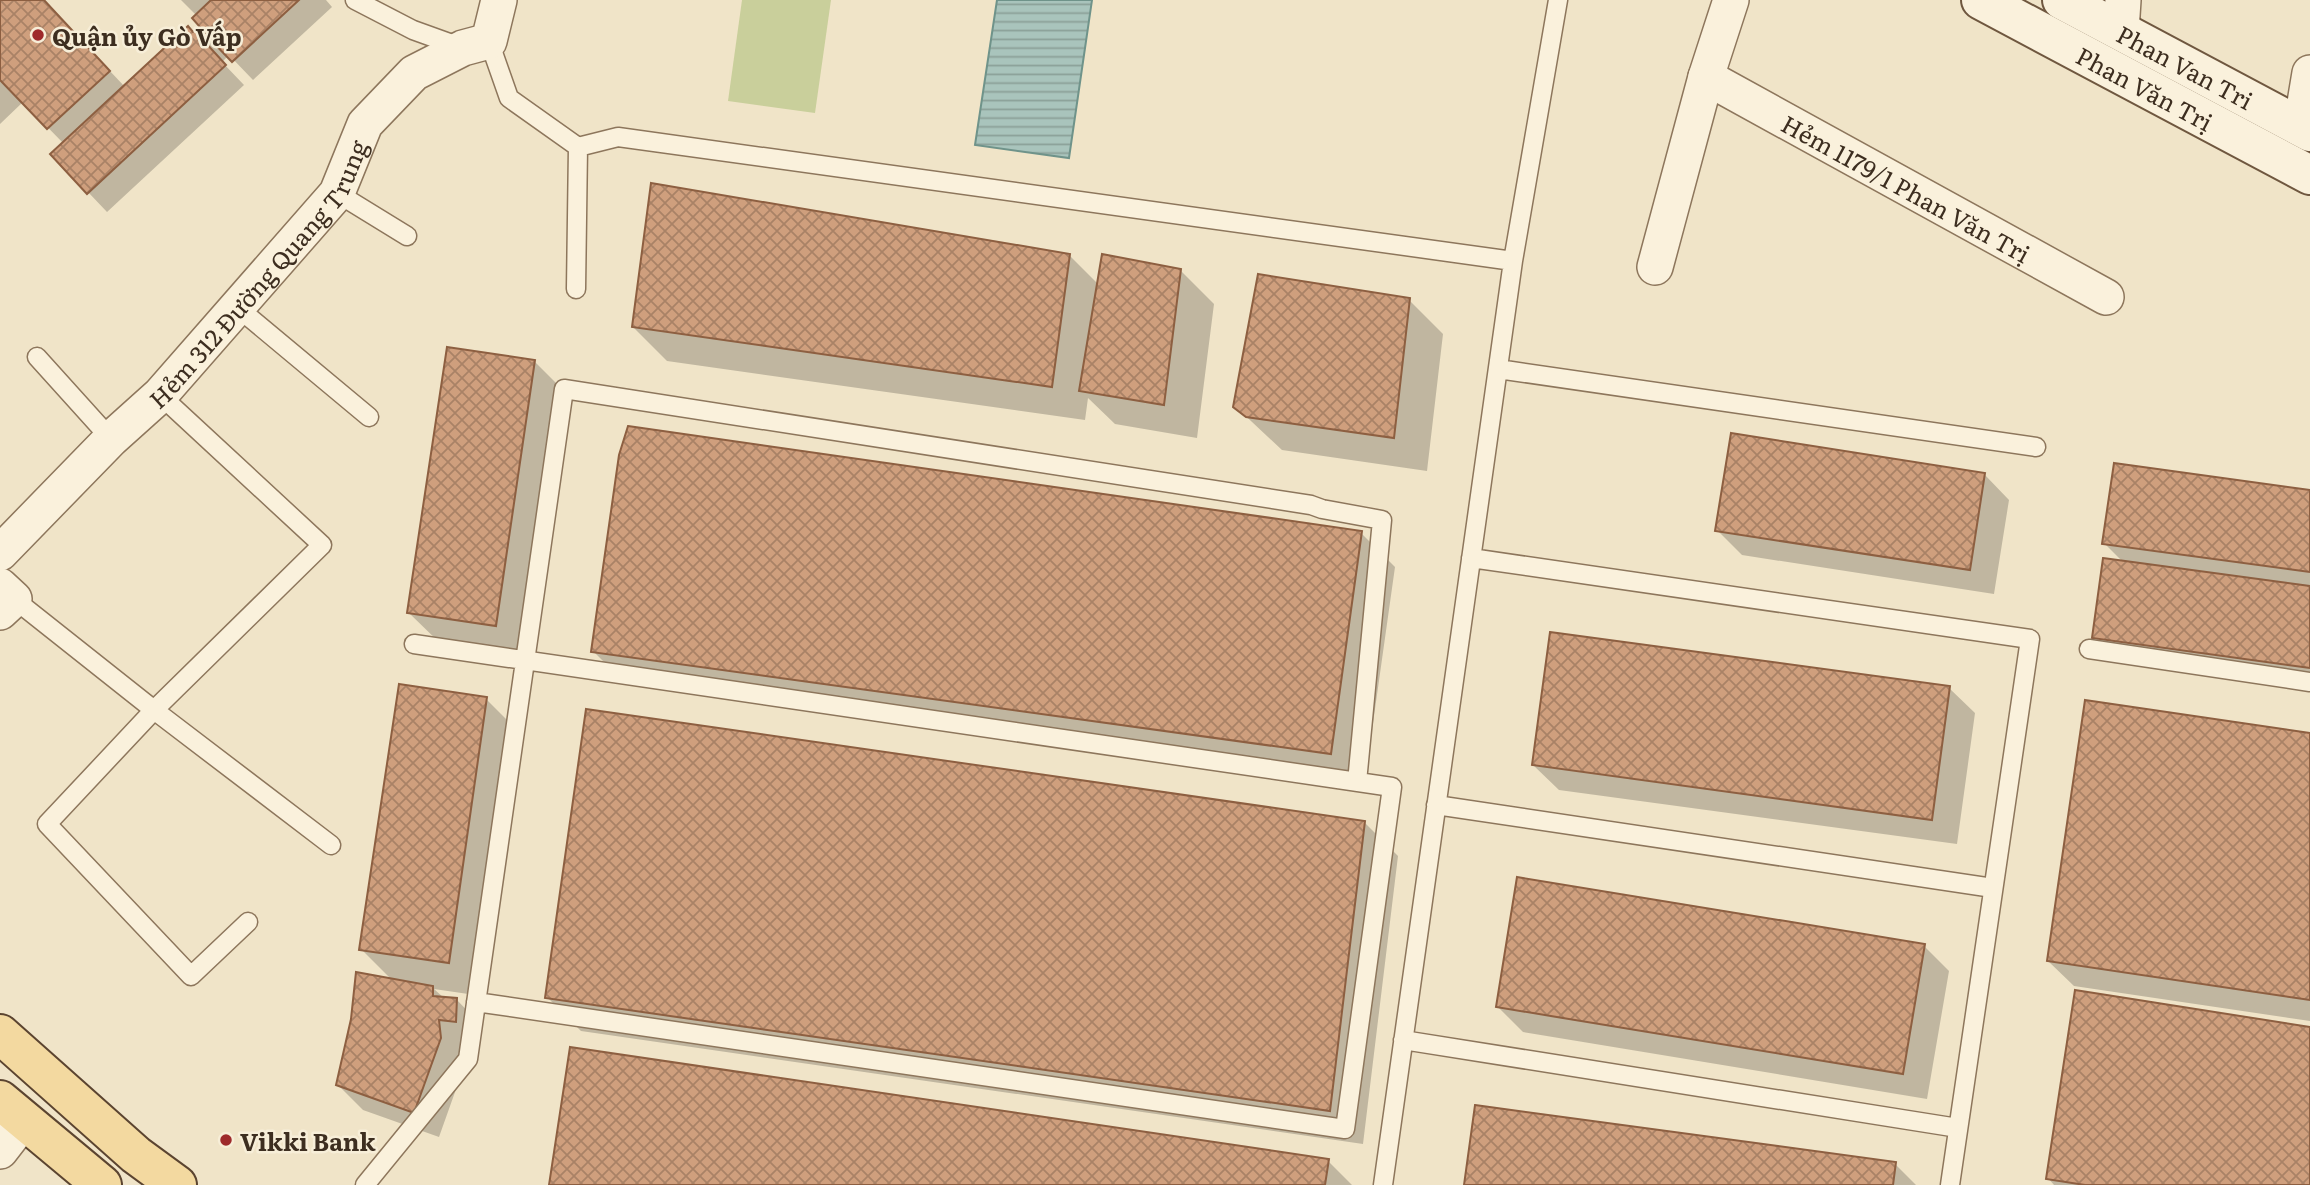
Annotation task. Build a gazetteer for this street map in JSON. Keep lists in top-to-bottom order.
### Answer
{
  "streets": {
    "main road": ["Phan Van Tri", "Phan Văn Trị"],
    "street": ["Hẻm 1179/1 Phan Văn Trị", "Hẻm 312 Đường Quang Trung"]
  },
  "places": ["Quận ủy Gò Vấp", "Vikki Bank"]
}
